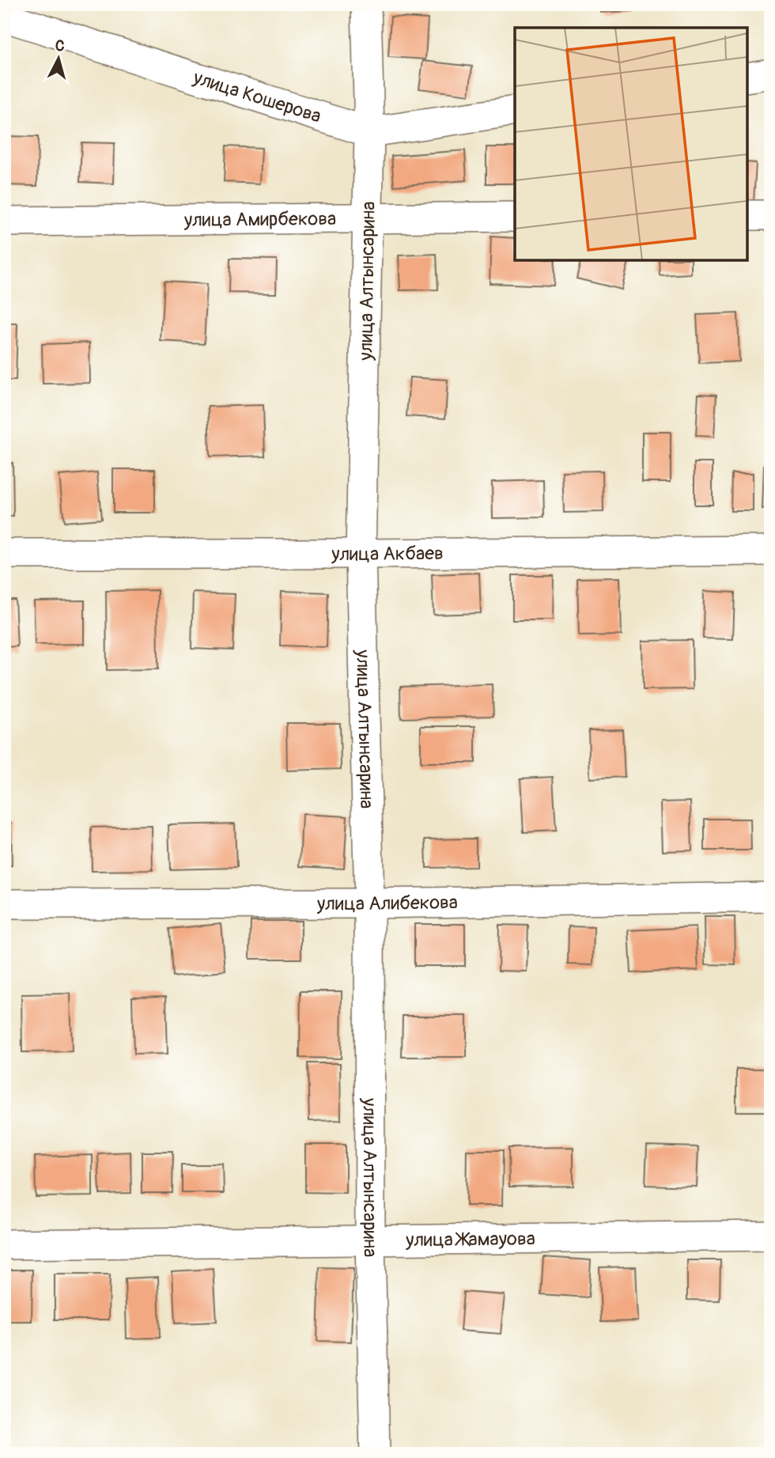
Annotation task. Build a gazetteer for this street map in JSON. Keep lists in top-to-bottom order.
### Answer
{
  "streets": {
    "street": [
      "улица Кошерова",
      "улица Амирбекова",
      "улица Алтынсарина",
      "улица Акбаев",
      "улица Алибекова",
      "улица Жамауова"
    ]
  },
  "crossings": [
    ["улица Кошерова", "улица Алтынсарина"],
    ["улица Амирбекова", "улица Алтынсарина"],
    ["улица Алтынсарина", "улица Акбаев"],
    ["улица Алтынсарина", "улица Алибекова"],
    ["улица Алтынсарина", "улица Жамауова"]
  ],
  "north": "top"
}
